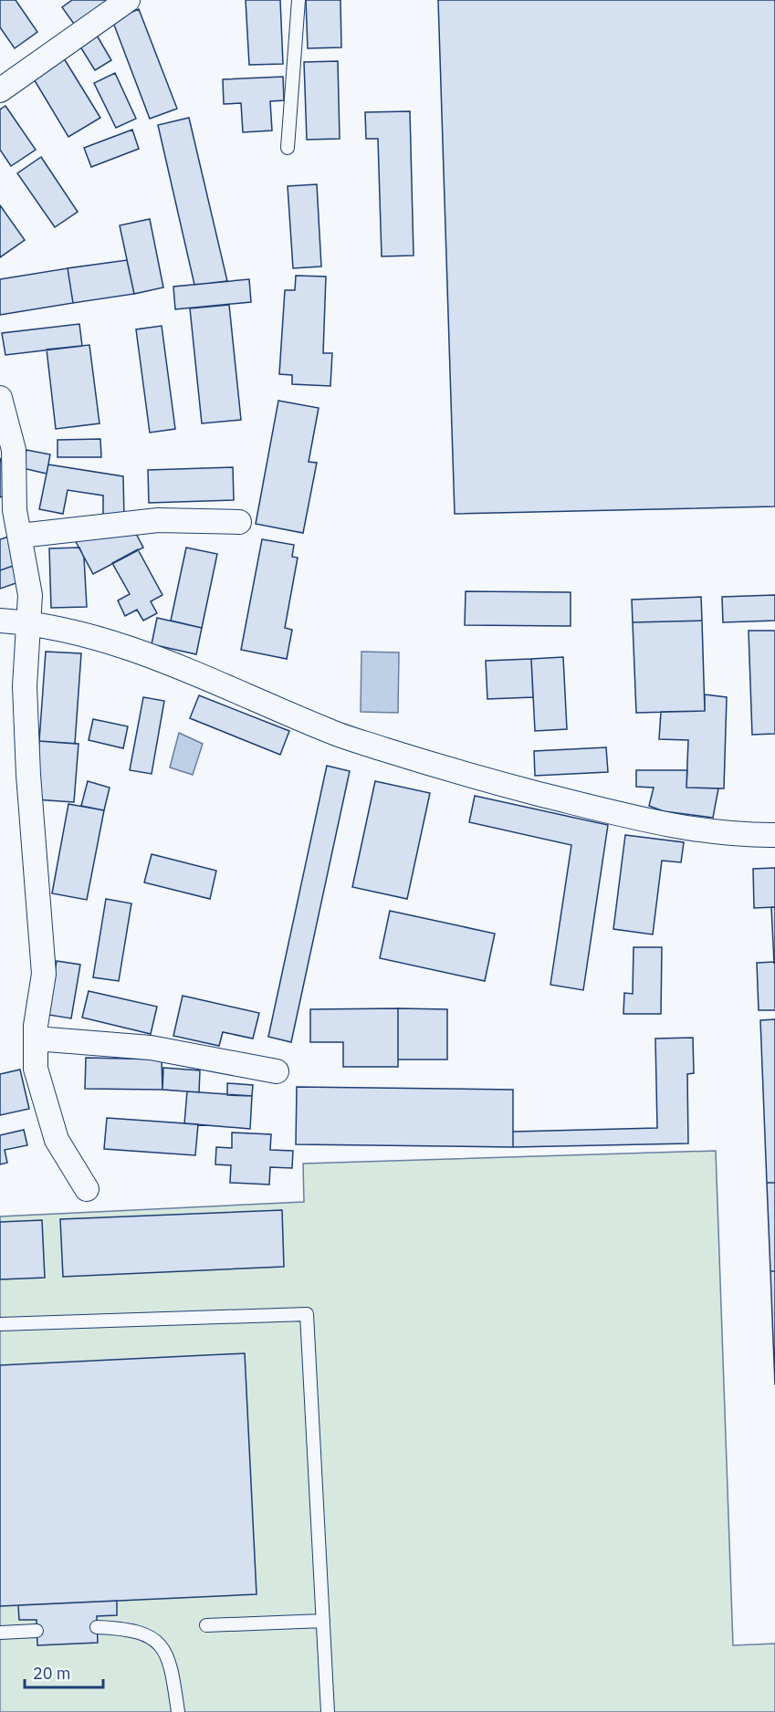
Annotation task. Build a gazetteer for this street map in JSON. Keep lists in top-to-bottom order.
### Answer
{
  "scale_bar": "20 m"
}
